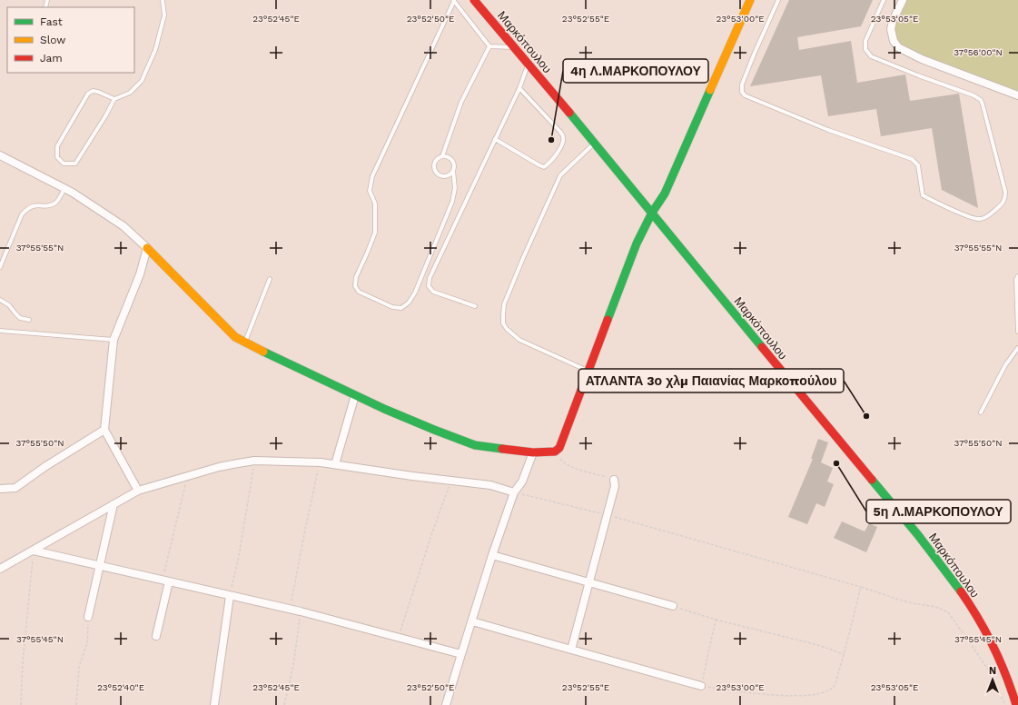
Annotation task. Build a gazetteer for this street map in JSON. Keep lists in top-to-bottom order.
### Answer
{
  "streets": {
    "street": ["Μαρκόπουλου"]
  },
  "places": ["4η Λ.ΜΑΡΚΟΠΟΥΛΟΥ", "ΑΤΛΑΝΤΑ 3ο χλμ Παιανίας Μαρκοπούλου", "5η Λ.ΜΑΡΚΟΠΟΥΛΟΥ"],
  "legend": ["Fast", "Slow", "Jam"],
  "north": "top",
  "coordinates": [
    "23°52'45\"E",
    "23°52'50\"E",
    "23°52'55\"E",
    "23°53'00\"E",
    "23°53'05\"E",
    "37°56'00\"N",
    "37°55'55\"N",
    "37°55'50\"N",
    "37°55'45\"N",
    "23°52'40\"E"
  ]
}
